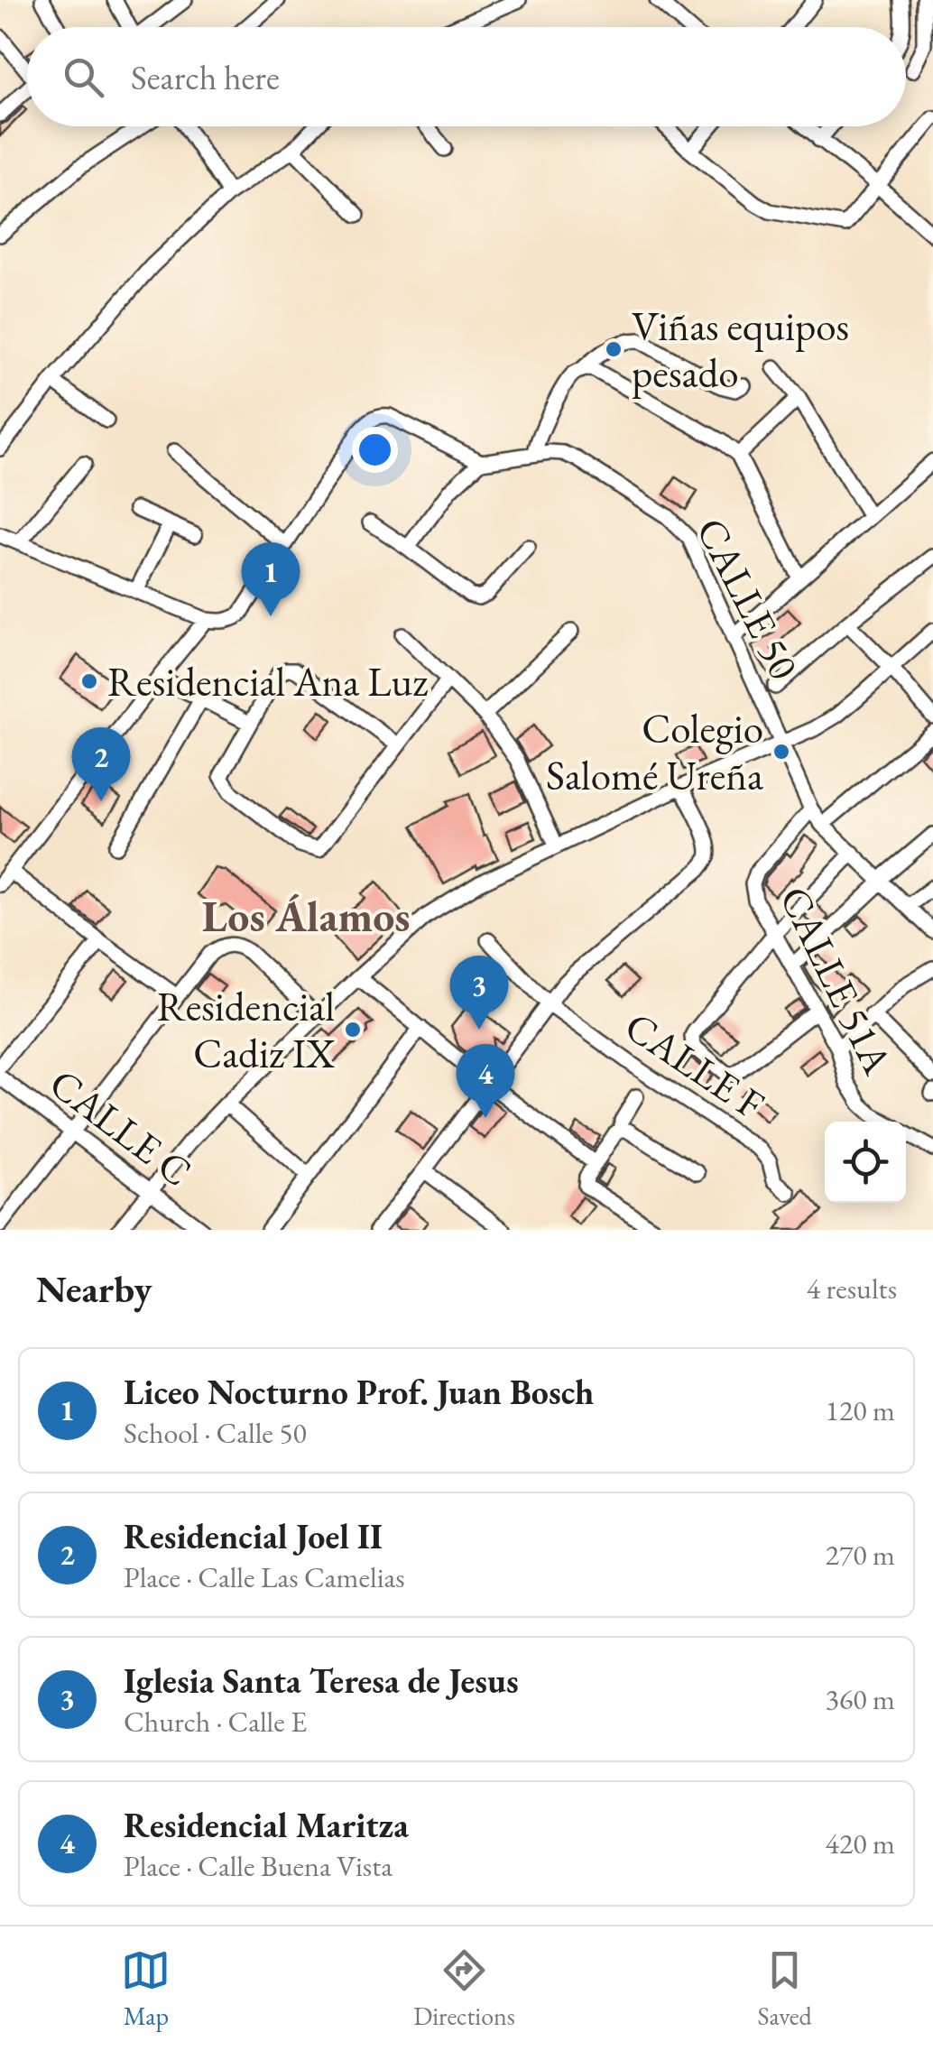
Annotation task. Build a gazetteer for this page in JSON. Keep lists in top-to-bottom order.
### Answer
{
  "streets": {
    "street": [
      "CALLE 50",
      "CALLE 51A",
      "CALLE F",
      "CALLE C"
    ]
  },
  "crossings": [
    ["CALLE 50", "CALLE 51A"]
  ],
  "districts": ["Los Álamos"],
  "places": [
    "Viñas equipos pesado",
    "Residencial Ana Luz",
    "Colegio Salomé Ureña",
    "Residencial Cadiz IX"
  ],
  "page": {
    "search": "Search here",
    "pins": [
      "1",
      "2",
      "3",
      "4"
    ],
    "heading": ["Nearby", "4 results"],
    "list": [
      {
        "mark": "1",
        "name": "Liceo Nocturno Prof. Juan Bosch",
        "note": "School · Calle 50",
        "value": "120 m"
      },
      {
        "mark": "2",
        "name": "Residencial Joel II",
        "note": "Place · Calle Las Camelias",
        "value": "270 m"
      },
      {
        "mark": "3",
        "name": "Iglesia Santa Teresa de Jesus",
        "note": "Church · Calle E",
        "value": "360 m"
      },
      {
        "mark": "4",
        "name": "Residencial Maritza",
        "note": "Place · Calle Buena Vista",
        "value": "420 m"
      }
    ],
    "nav": ["Map", "Directions", "Saved"]
  }
}
